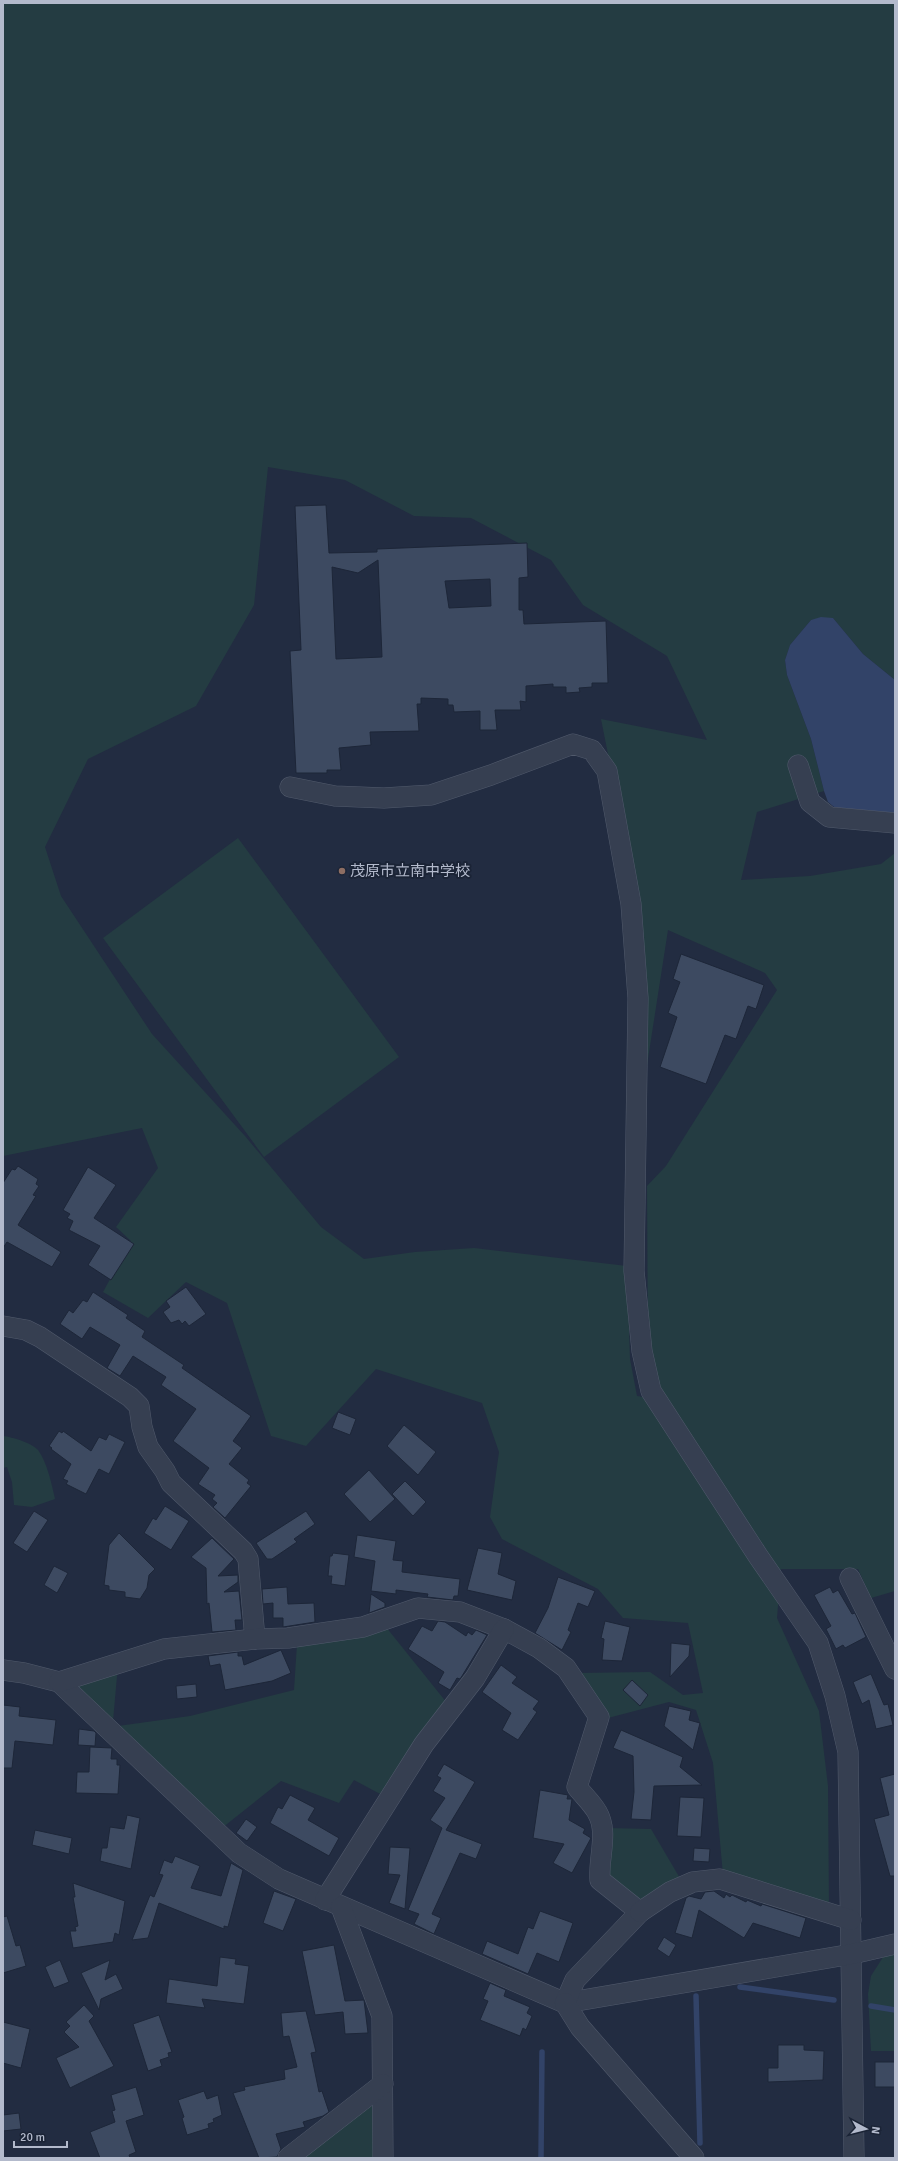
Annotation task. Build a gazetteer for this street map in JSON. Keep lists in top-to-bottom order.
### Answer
{
  "places": ["茂原市立南中学校"],
  "scale_bar": "20 m",
  "north": "right"
}
